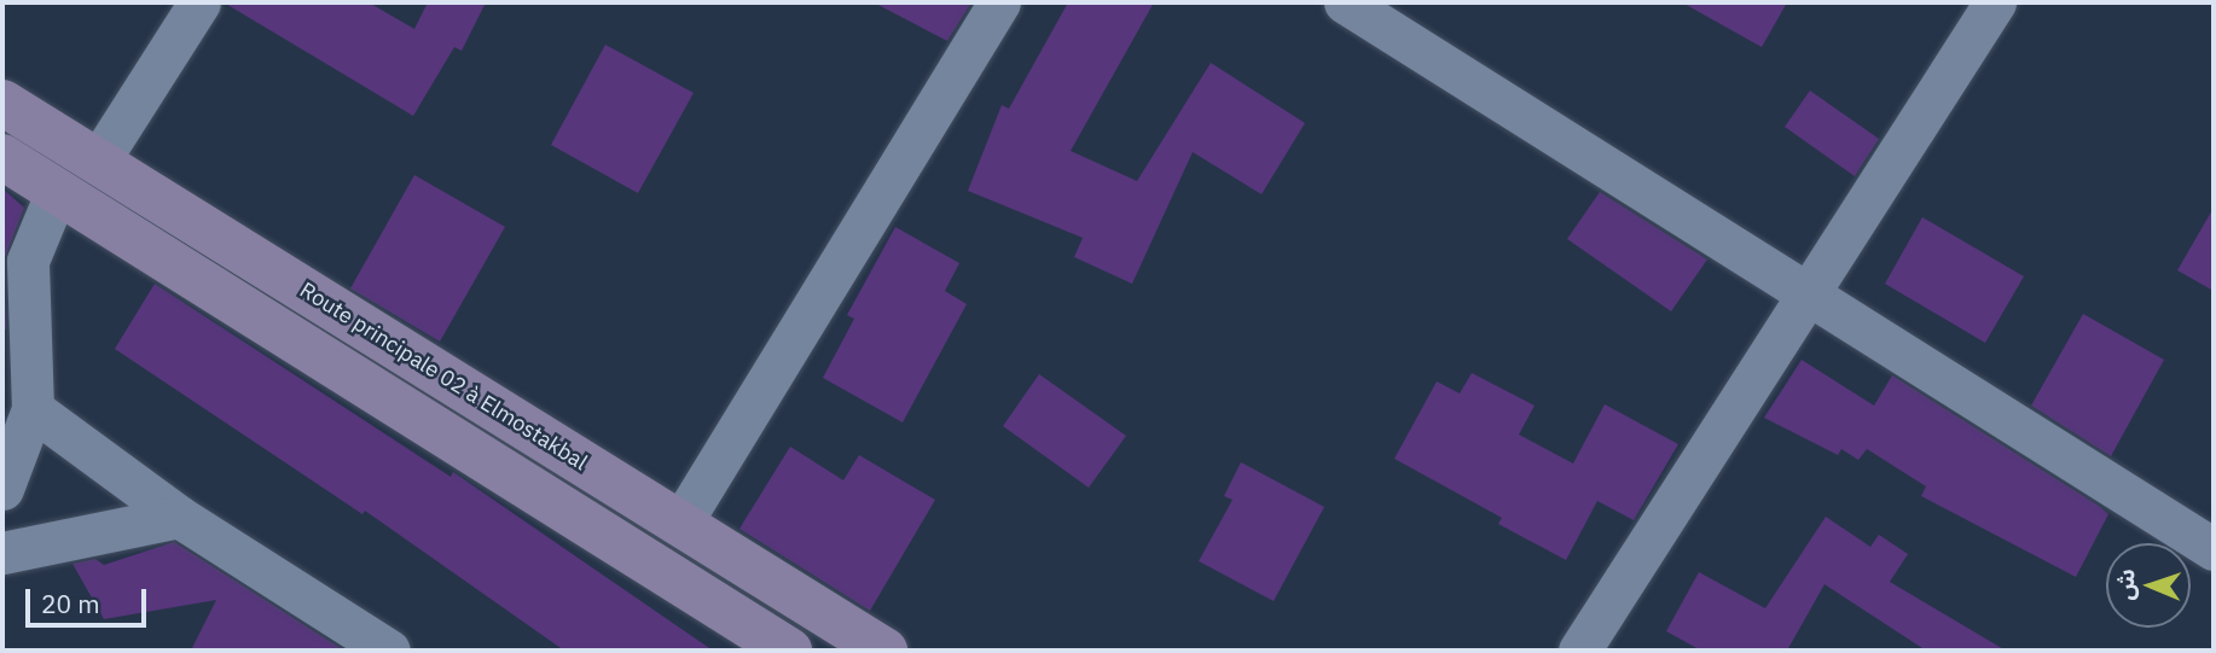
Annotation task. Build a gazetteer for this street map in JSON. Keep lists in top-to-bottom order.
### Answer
{
  "streets": {
    "main road": ["Route principale 02 à Elmostakbal"]
  },
  "scale_bar": "20 m",
  "north": "left"
}
